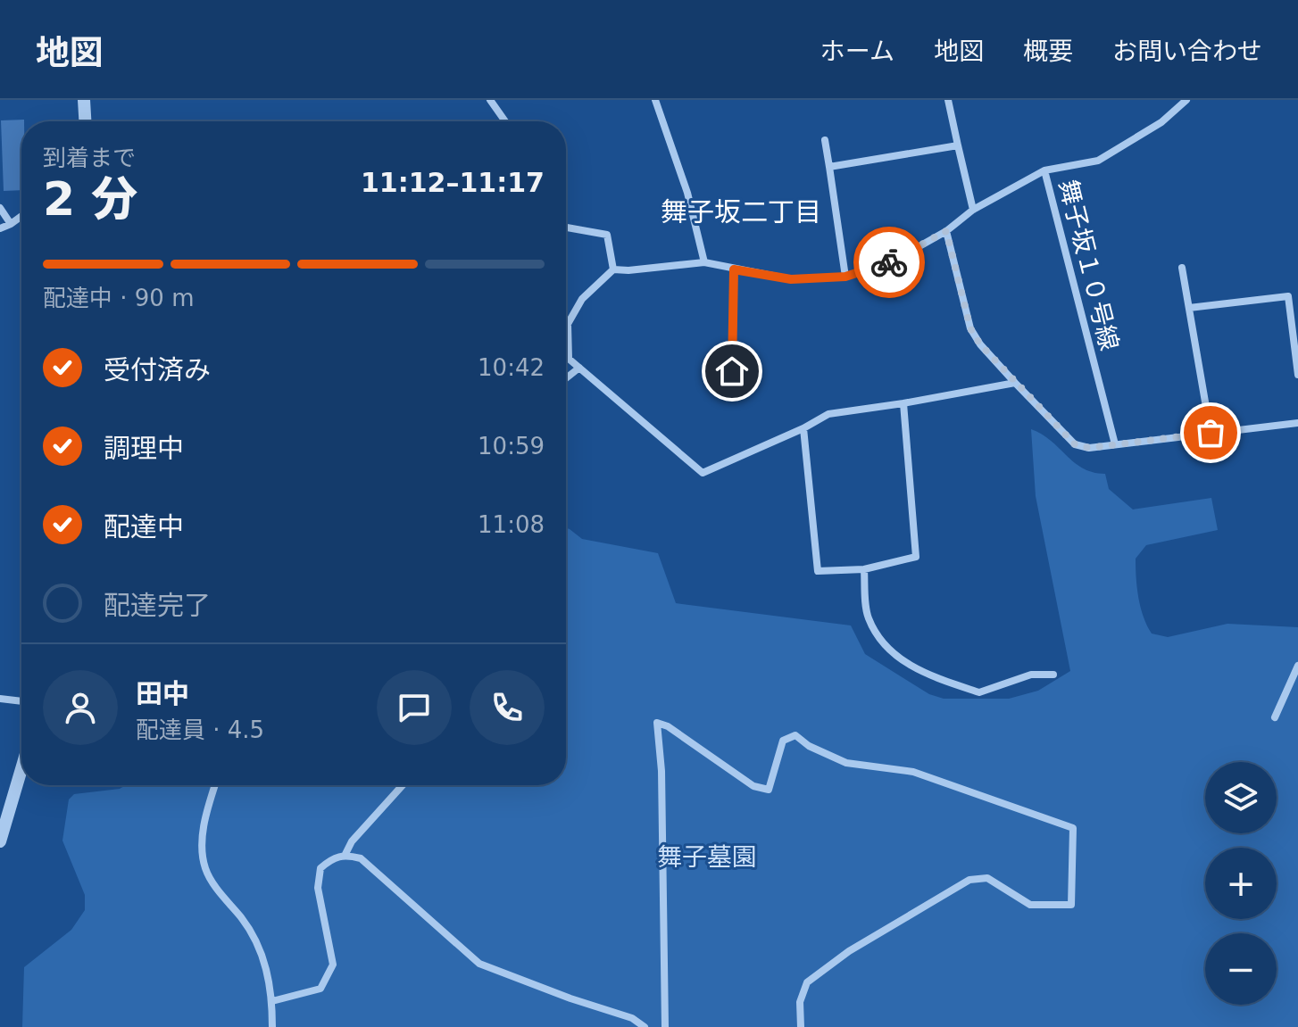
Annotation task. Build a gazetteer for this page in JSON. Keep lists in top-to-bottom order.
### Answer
{
  "streets": {
    "street": ["舞子坂１０号線"]
  },
  "districts": ["舞子坂二丁目"],
  "parks": ["舞子墓園"],
  "page": {
    "header": "地図",
    "nav": [
      "ホーム",
      "地図",
      "概要",
      "お問い合わせ"
    ],
    "heading": ["2 分", "到着まで", "11:12–11:17"],
    "panel": ["田中", "配達員 · 4.5"],
    "bar": "配達中 · 90 m",
    "list": [
      ["受付済み", "10:42"],
      ["調理中", "10:59"],
      ["配達中", "11:08"],
      "配達完了"
    ],
    "map_buttons": ["+", "−"]
  }
}
